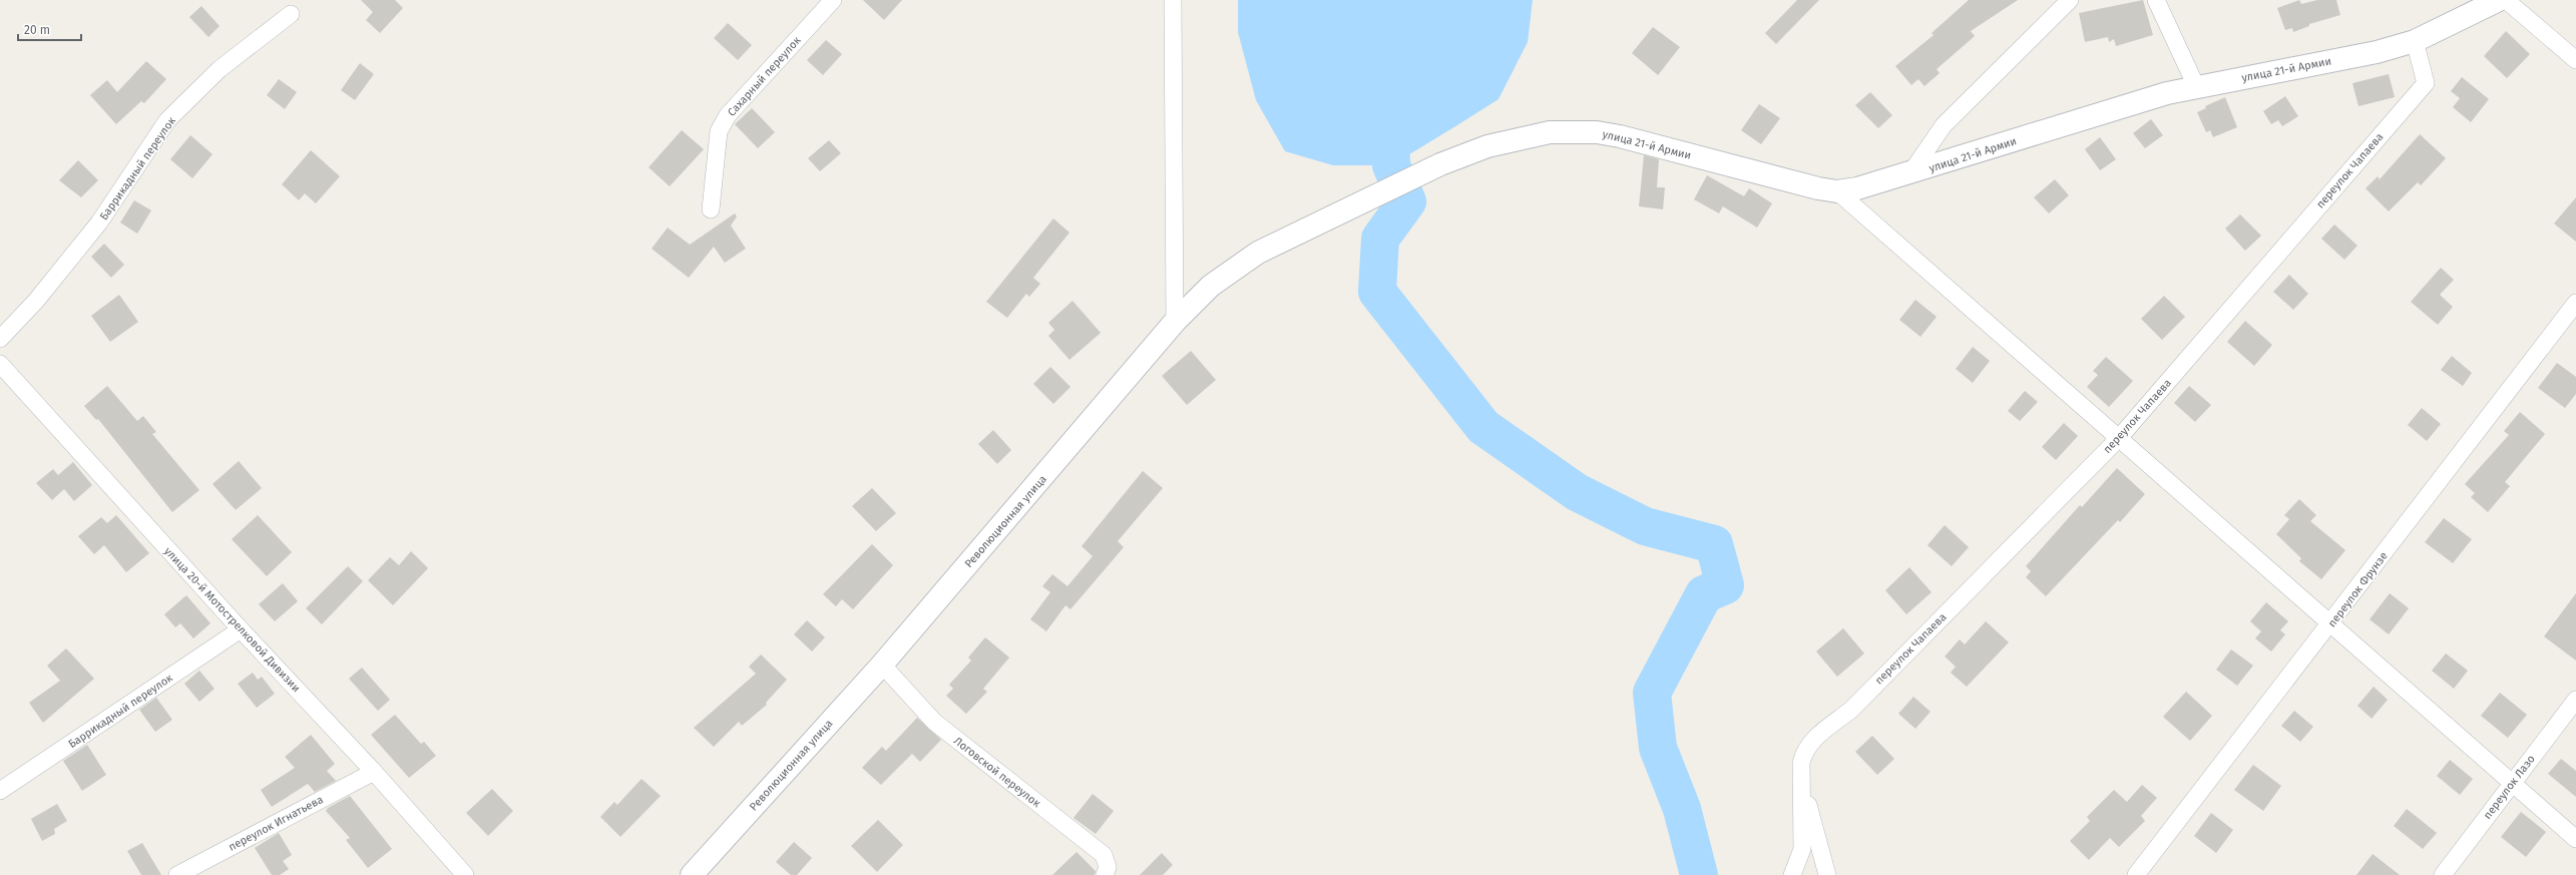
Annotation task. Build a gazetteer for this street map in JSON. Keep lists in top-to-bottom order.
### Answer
{
  "streets": {
    "main road": ["улица 21-й Армии", "Революционная улица"],
    "street": [
      "Сахарный переулок",
      "Баррикадный переулок",
      "переулок Чапаева",
      "переулок Фрунзе",
      "улица 20-й Мотострелковой Дивизии",
      "Логовской переулок",
      "переулок Лазо",
      "переулок Игнатьева"
    ]
  },
  "crossings": [
    ["улица 21-й Армии", "переулок Чапаева"],
    ["улица 21-й Армии", "Революционная улица"],
    ["Баррикадный переулок", "улица 20-й Мотострелковой Дивизии"],
    ["Революционная улица", "Логовской переулок"],
    ["улица 20-й Мотострелковой Дивизии", "переулок Игнатьева"]
  ],
  "scale_bar": "20 m"
}
